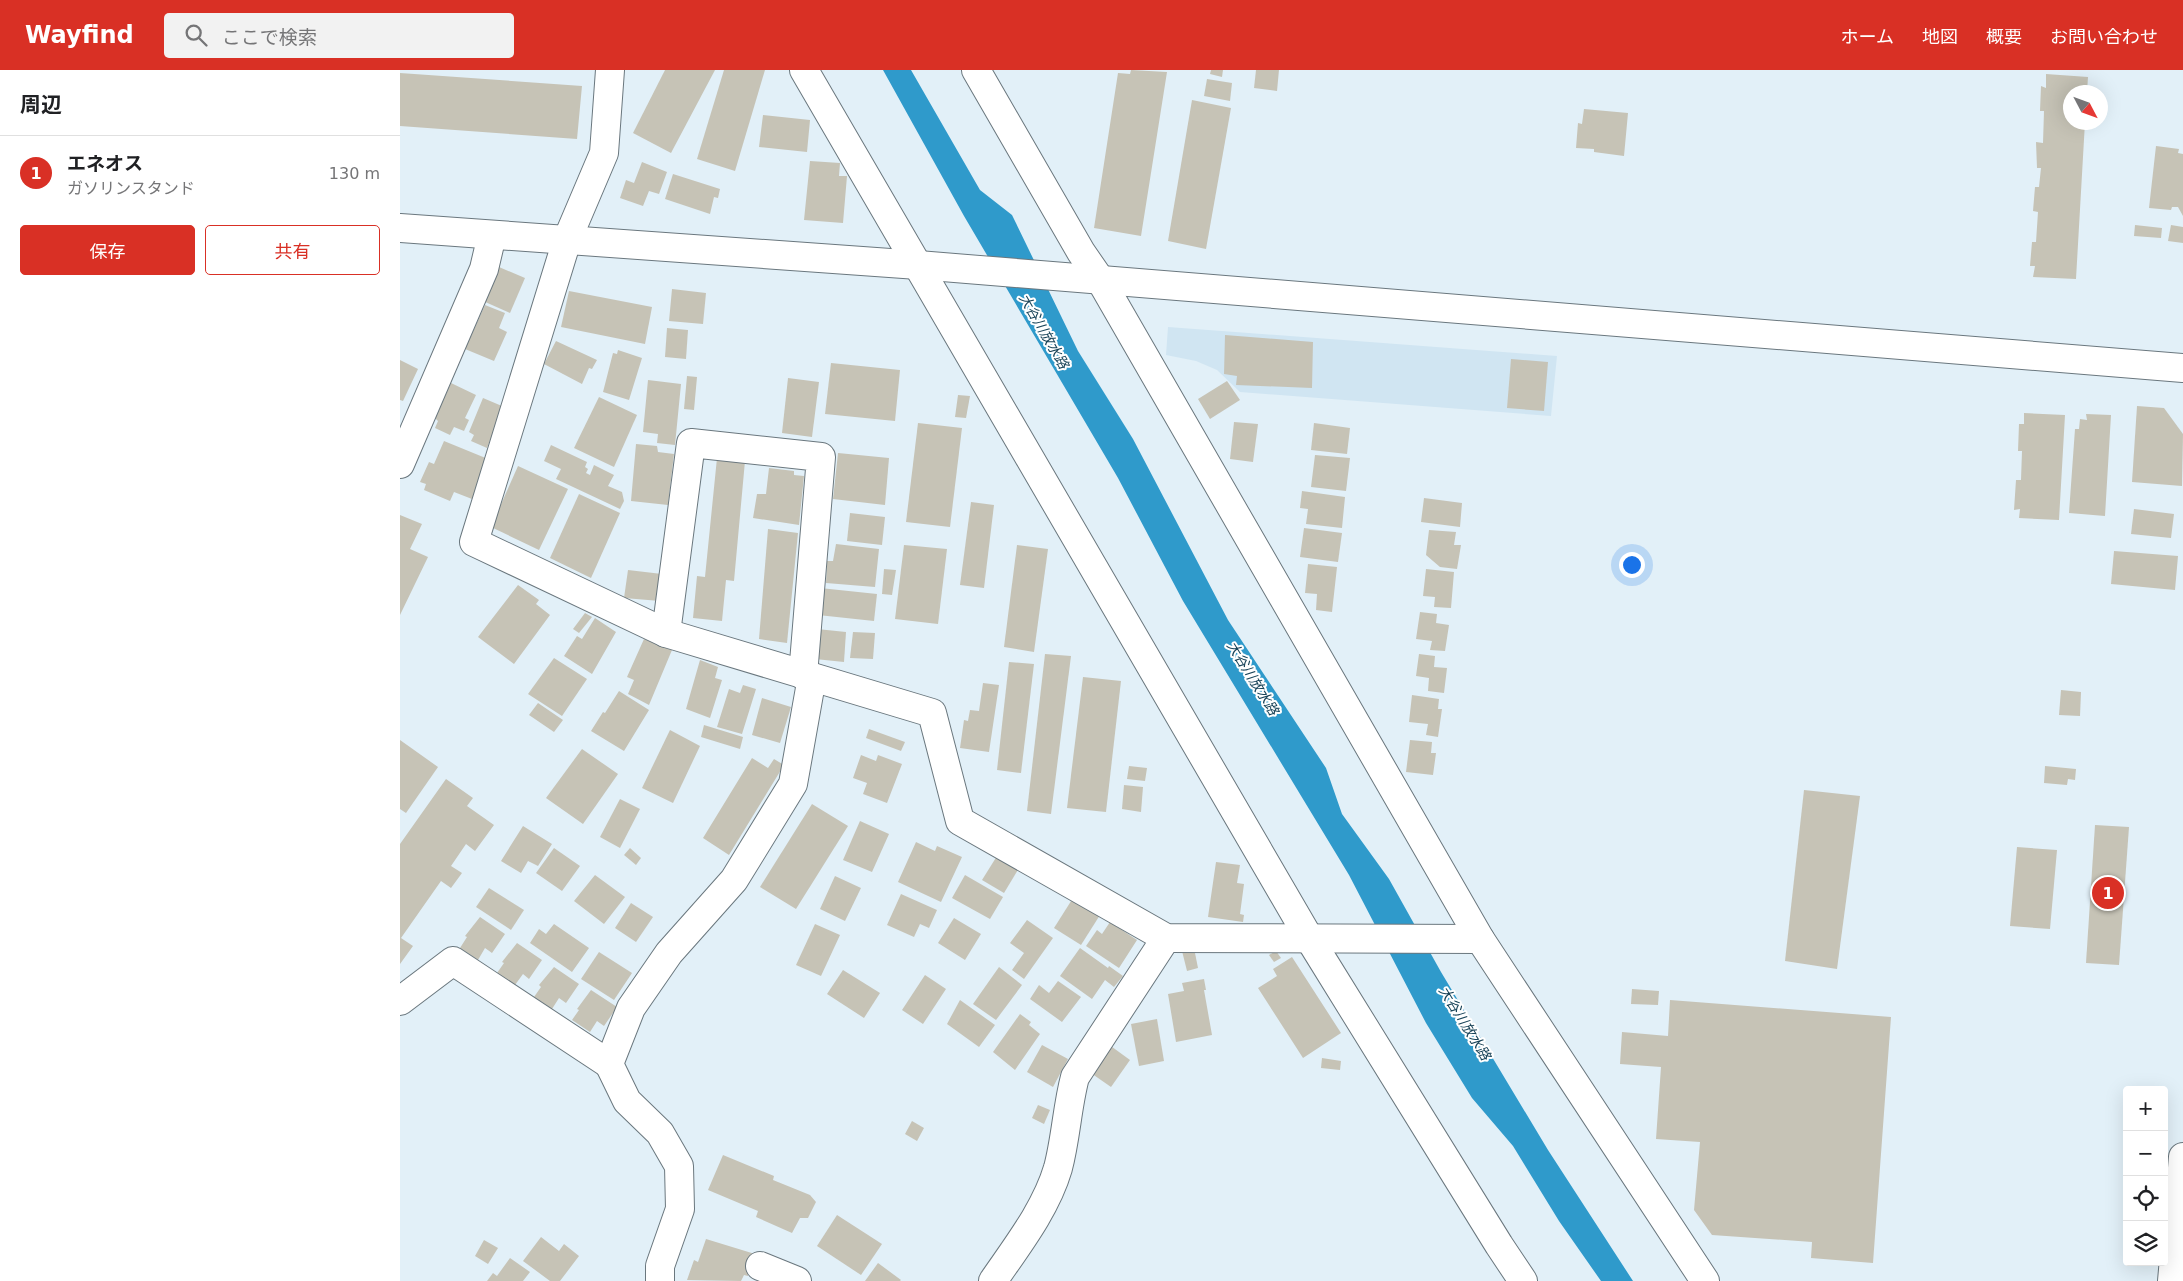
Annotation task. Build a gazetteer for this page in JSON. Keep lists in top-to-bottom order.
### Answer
{
  "water": ["大谷川放水路"],
  "north": "bottom right",
  "page": {
    "header": "Wayfind",
    "search": "ここで検索",
    "nav": [
      "ホーム",
      "地図",
      "概要",
      "お問い合わせ"
    ],
    "heading": "周辺",
    "list": [
      {
        "mark": "1",
        "name": "エネオス",
        "note": "ガソリンスタンド",
        "value": "130 m"
      }
    ],
    "buttons": ["保存", "共有"],
    "pins": "1",
    "map_buttons": ["+", "−"]
  }
}
